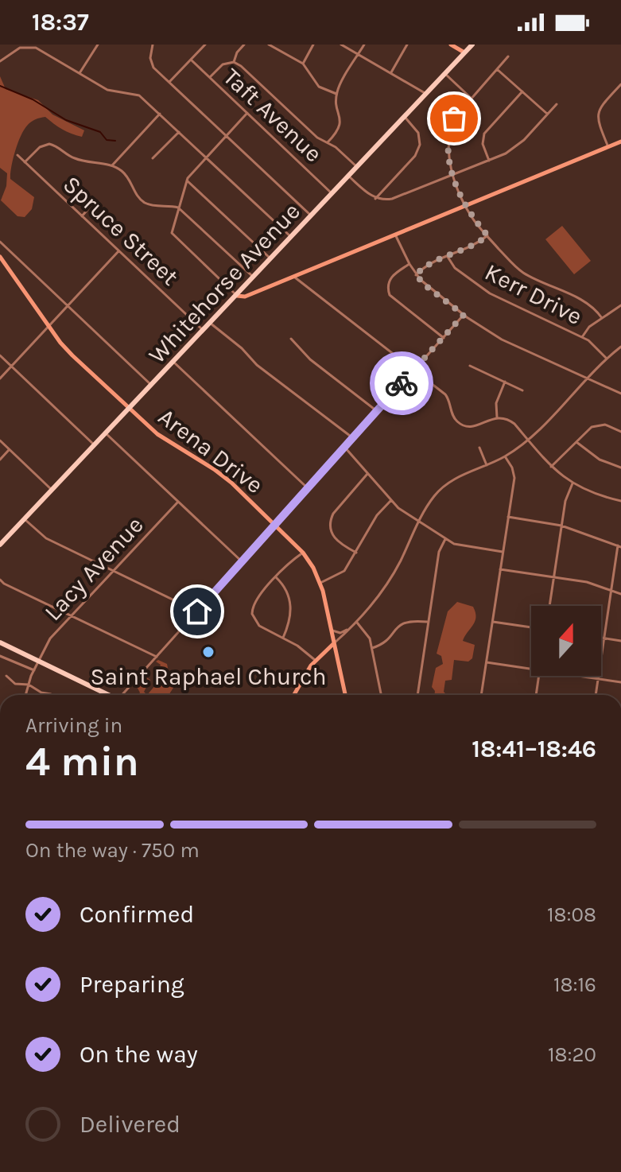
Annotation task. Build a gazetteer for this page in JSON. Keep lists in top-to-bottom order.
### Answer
{
  "streets": {
    "main road": ["Whitehorse Avenue", "Arena Drive"],
    "street": [
      "Taft Avenue",
      "Spruce Street",
      "Kerr Drive",
      "Lacy Avenue"
    ]
  },
  "crossings": [
    ["Taft Avenue", "Whitehorse Avenue"],
    ["Spruce Street", "Whitehorse Avenue"],
    ["Whitehorse Avenue", "Arena Drive"]
  ],
  "places": ["Saint Raphael Church"],
  "north": "top",
  "page": {
    "status": "18:37",
    "heading": ["4 min", "Arriving in", "18:41–18:46"],
    "bar": "On the way · 750 m",
    "list": [
      ["Confirmed", "18:08"],
      ["Preparing", "18:16"],
      ["On the way", "18:20"],
      "Delivered"
    ]
  }
}
